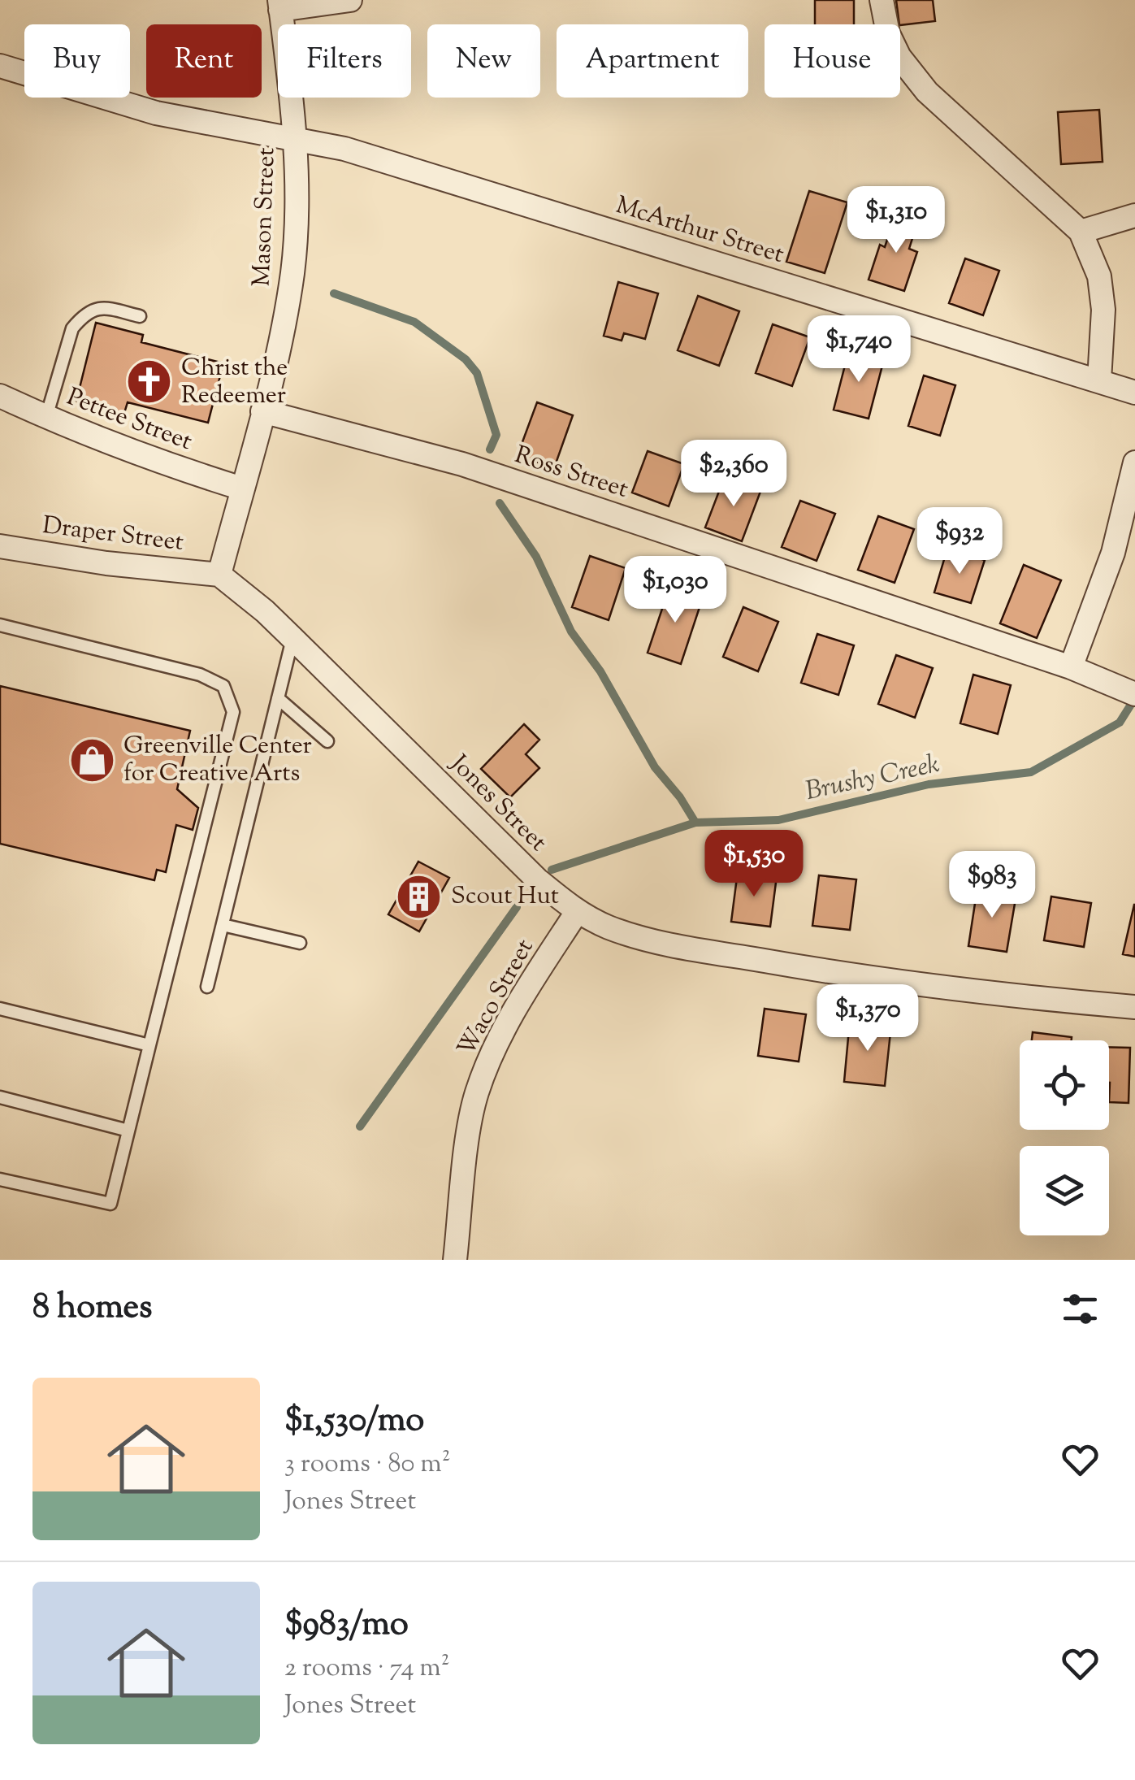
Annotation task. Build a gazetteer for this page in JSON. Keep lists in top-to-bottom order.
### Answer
{
  "streets": {
    "street": [
      "Mason Street",
      "McArthur Street",
      "Pettee Street",
      "Ross Street",
      "Draper Street",
      "Jones Street",
      "Waco Street"
    ]
  },
  "crossings": [
    ["Mason Street", "McArthur Street"],
    ["Mason Street", "Pettee Street"],
    ["Mason Street", "Ross Street"],
    ["Mason Street", "Draper Street"],
    ["Mason Street", "Jones Street"],
    ["Draper Street", "Jones Street"],
    ["Jones Street", "Waco Street"]
  ],
  "water": ["Brushy Creek"],
  "places": {
    "church": ["Christ the Redeemer"],
    "shop": ["Greenville Center for Creative Arts"],
    "building": ["Scout Hut"]
  },
  "page": {
    "chip": [
      "Buy",
      "Rent",
      "Filters",
      "New",
      "Apartment",
      "House"
    ],
    "price": [
      "$1,310",
      "$1,740",
      "$2,360",
      "$932",
      "$1,030",
      "$1,530",
      "$983",
      "$1,370"
    ],
    "heading": "8 homes",
    "list": [
      {
        "name": "$1,530/mo",
        "note": "3 rooms · 80 m² · Jones Street"
      },
      {
        "name": "$983/mo",
        "note": "2 rooms · 74 m² · Jones Street"
      }
    ]
  }
}
